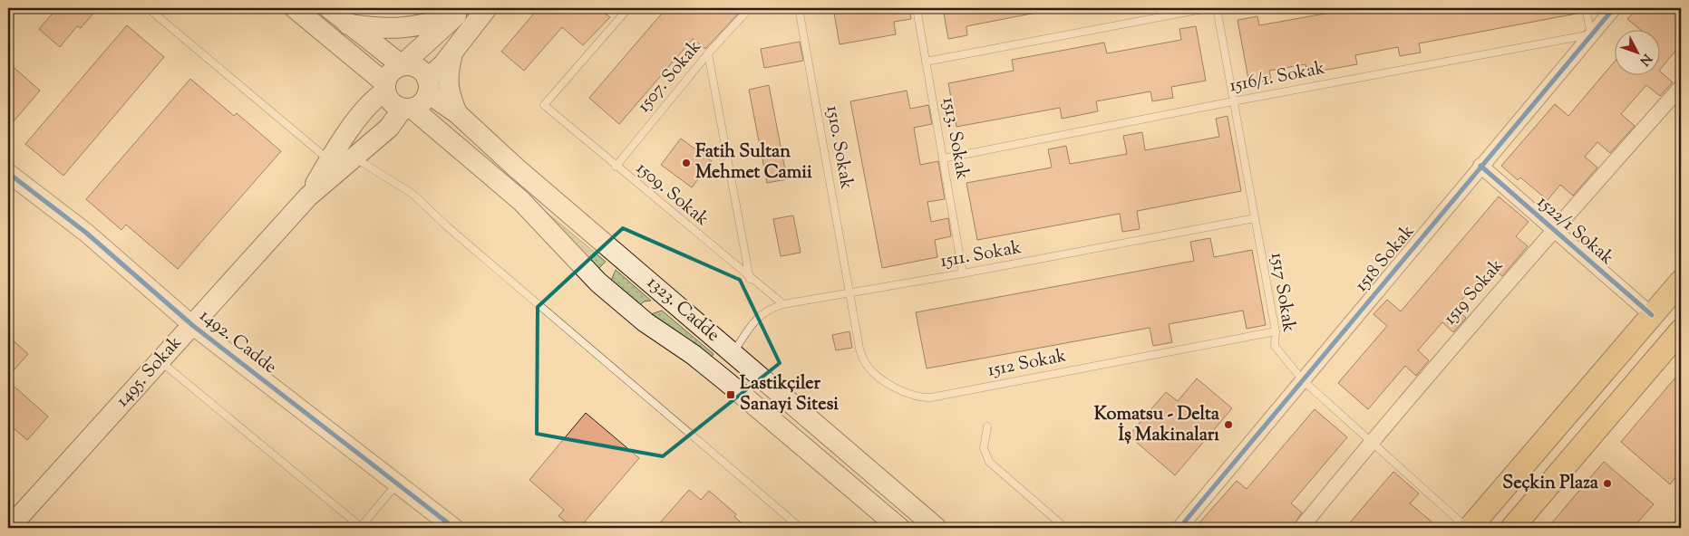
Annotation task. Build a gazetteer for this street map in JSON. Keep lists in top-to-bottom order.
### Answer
{
  "streets": {
    "main road": ["1323. Cadde", "1495. Sokak"],
    "street": [
      "1522/1 Sokak",
      "1518 Sokak",
      "1519 Sokak",
      "1492. Cadde"
    ],
    "lane": [
      "1507. Sokak",
      "1516/1. Sokak",
      "1513. Sokak",
      "1510. Sokak",
      "1509. Sokak",
      "1511. Sokak",
      "1517 Sokak",
      "1512 Sokak"
    ]
  },
  "crossings": [
    ["1507. Sokak", "1509. Sokak"],
    ["1516/1. Sokak", "1513. Sokak"],
    ["1516/1. Sokak", "1518 Sokak"],
    ["1516/1. Sokak", "1517 Sokak"],
    ["1513. Sokak", "1511. Sokak"],
    ["1510. Sokak", "1511. Sokak"],
    ["1510. Sokak", "1512 Sokak"],
    ["1509. Sokak", "1511. Sokak"],
    ["1522/1 Sokak", "1518 Sokak"],
    ["1522/1 Sokak", "1519 Sokak"],
    ["1511. Sokak", "1517 Sokak"],
    ["1511. Sokak", "1323. Cadde"],
    ["1511. Sokak", "1512 Sokak"],
    ["1518 Sokak", "1517 Sokak"],
    ["1517 Sokak", "1519 Sokak"],
    ["1517 Sokak", "1512 Sokak"],
    ["1323. Cadde", "1495. Sokak"],
    ["1492. Cadde", "1495. Sokak"]
  ],
  "places": {
    "other": ["Fatih Sultan Mehmet Camii", "Komatsu - Delta İş Makinaları", "Seçkin Plaza"],
    "transit": ["Lastikçiler Sanayi Sitesi"]
  },
  "north": "bottom right"
}
